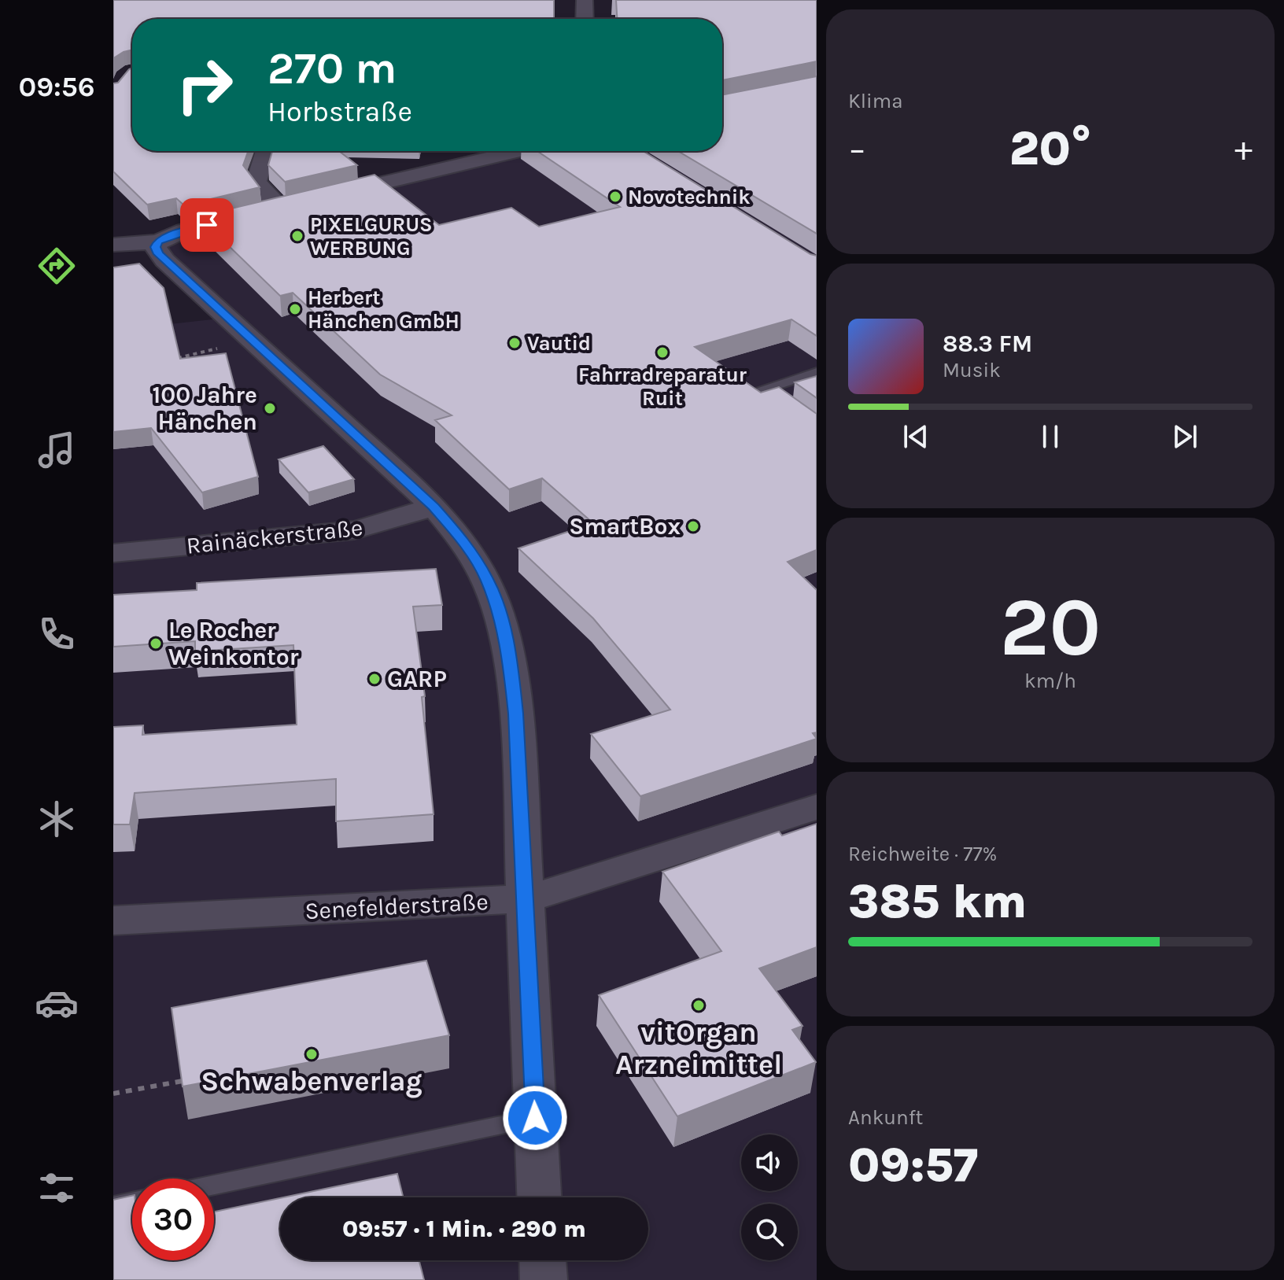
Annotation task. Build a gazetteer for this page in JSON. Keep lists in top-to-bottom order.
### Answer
{
  "streets": {
    "street": ["Rainäckerstraße", "Senefelderstraße"]
  },
  "places": [
    "Novotechnik",
    "PIXELGURUS WERBUNG",
    "Herbert Hänchen GmbH",
    "Vautid",
    "Fahrradreparatur Ruit",
    "100 Jahre Hänchen",
    "SmartBox",
    "Le Rocher Weinkontor",
    "GARP",
    "vitOrgan Arzneimittel",
    "Schwabenverlag"
  ],
  "page": {
    "tabs": "09:56",
    "tile": [
      "Klima",
      ["20", "km/h"],
      ["Reichweite · 77%", "385 km"],
      ["Ankunft", "09:57"]
    ],
    "turn": ["270 m", "Horbstraße"],
    "heat": ["−", "20°", "+"],
    "song": ["88.3 FM", "Musik"],
    "limit": "30",
    "trip": "09:57 · 1 Min. · 290 m"
  }
}
